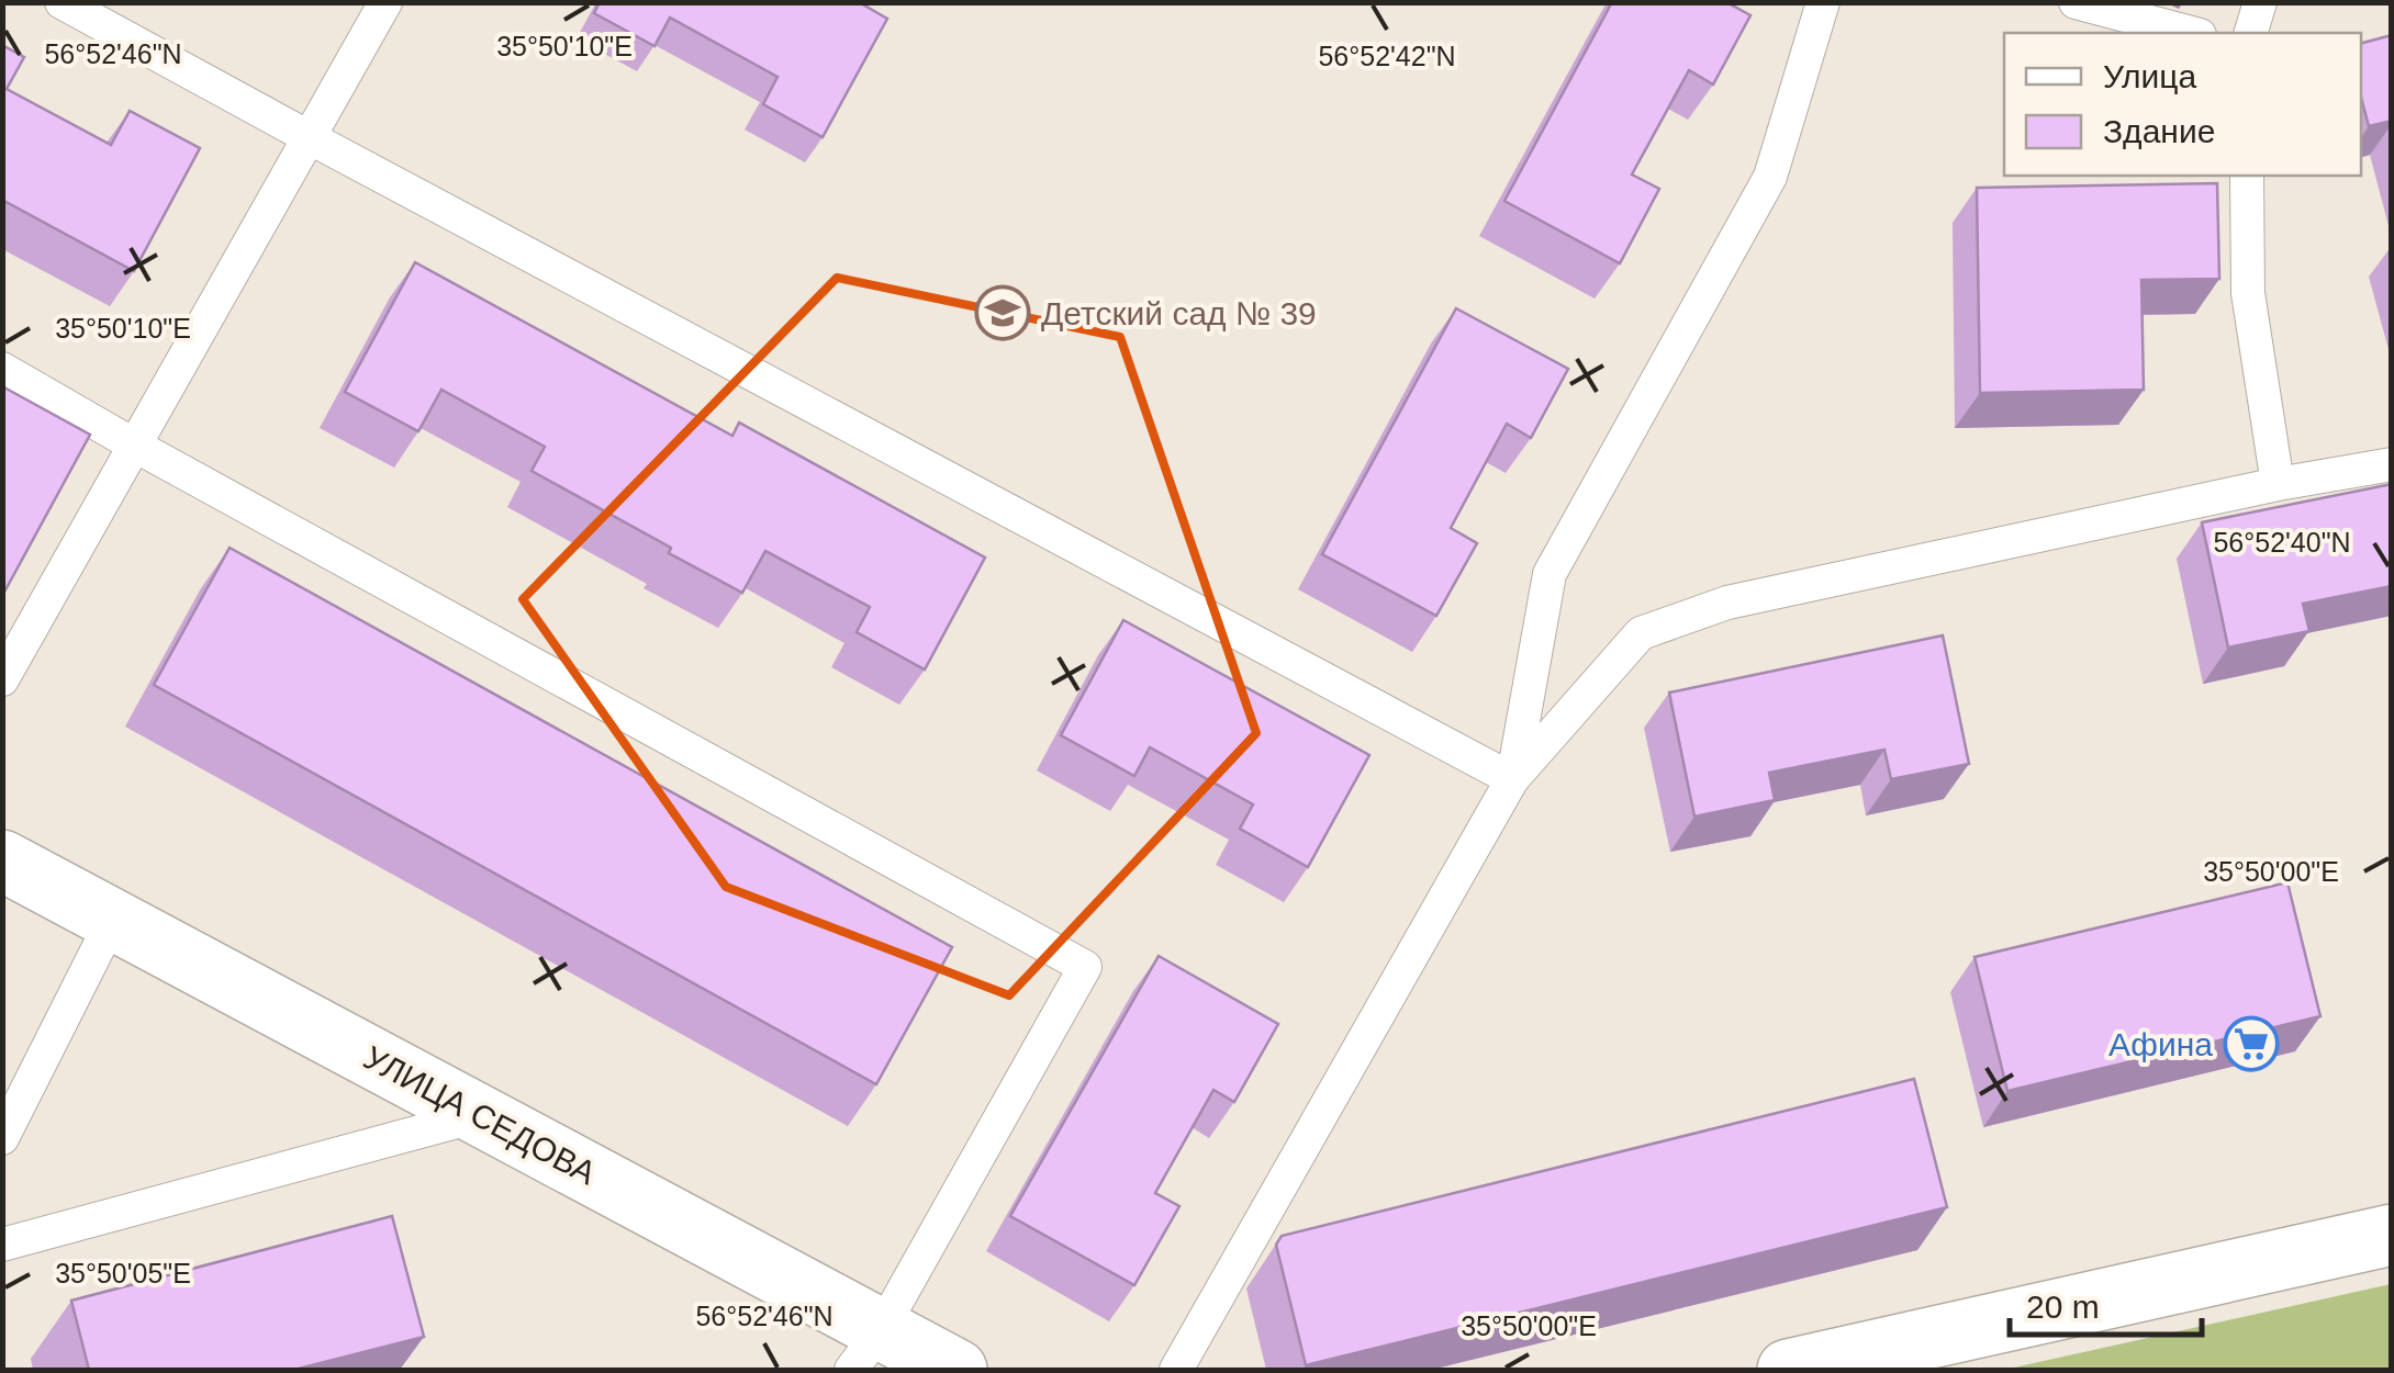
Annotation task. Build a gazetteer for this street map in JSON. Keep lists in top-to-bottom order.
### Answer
{
  "streets": {
    "street": ["УЛИЦА СЕДОВА"]
  },
  "places": {
    "school or university": ["Детский сад № 39"],
    "supermarket": ["Афина"]
  },
  "legend": ["Улица", "Здание"],
  "scale_bar": "20 m",
  "coordinates": [
    "35°50'10\"E",
    "56°52'46\"N",
    "56°52'42\"N",
    "56°52'40\"N",
    "35°50'00\"E",
    "35°50'05\"E"
  ]
}
